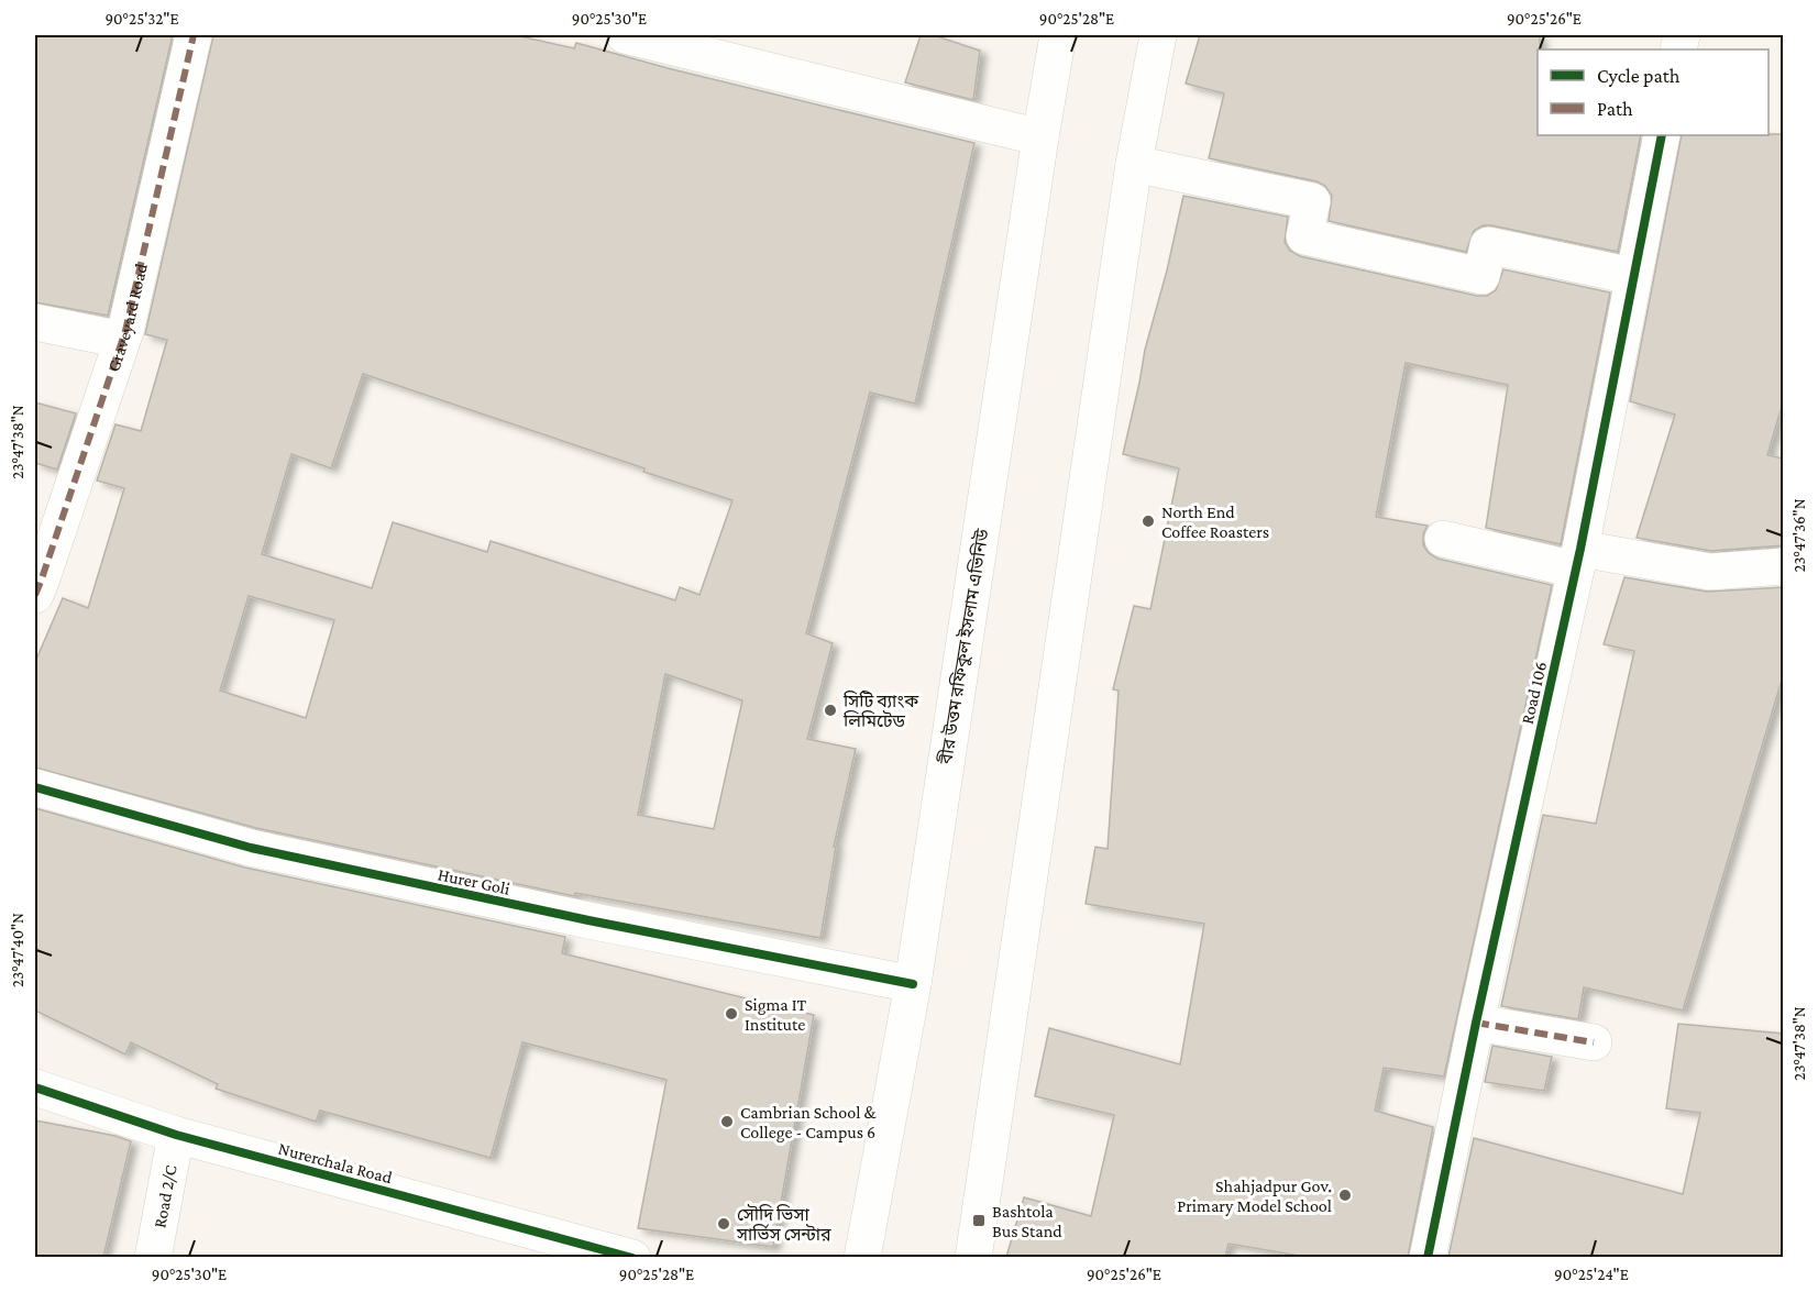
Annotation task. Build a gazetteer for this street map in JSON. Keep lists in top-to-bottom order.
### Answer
{
  "streets": {
    "street": [
      "Graveyard Road",
      "বীর উত্তম রফিকুল ইসলাম এভিনিউ",
      "Road 106",
      "Hurer Goli",
      "Nurerchala Road",
      "Road 2/C"
    ]
  },
  "crossings": [
    ["বীর উত্তম রফিকুল ইসলাম এভিনিউ", "Hurer Goli"],
    ["Nurerchala Road", "Road 2/C"]
  ],
  "places": {
    "other": [
      "North End Coffee Roasters",
      "সিটি ব্যাংক লিমিটেড",
      "Sigma IT Institute",
      "Cambrian School & College - Campus 6",
      "Shahjadpur Gov. Primary Model School",
      "সৌদি ভিসা সার্ভিস সেন্টার"
    ],
    "transit": ["Bashtola Bus Stand"]
  },
  "legend": ["Cycle path", "Path"],
  "coordinates": [
    "90°25'32\"E",
    "90°25'30\"E",
    "90°25'28\"E",
    "90°25'26\"E",
    "23°47'38\"N",
    "23°47'36\"N",
    "23°47'40\"N",
    "90°25'24\"E"
  ]
}
